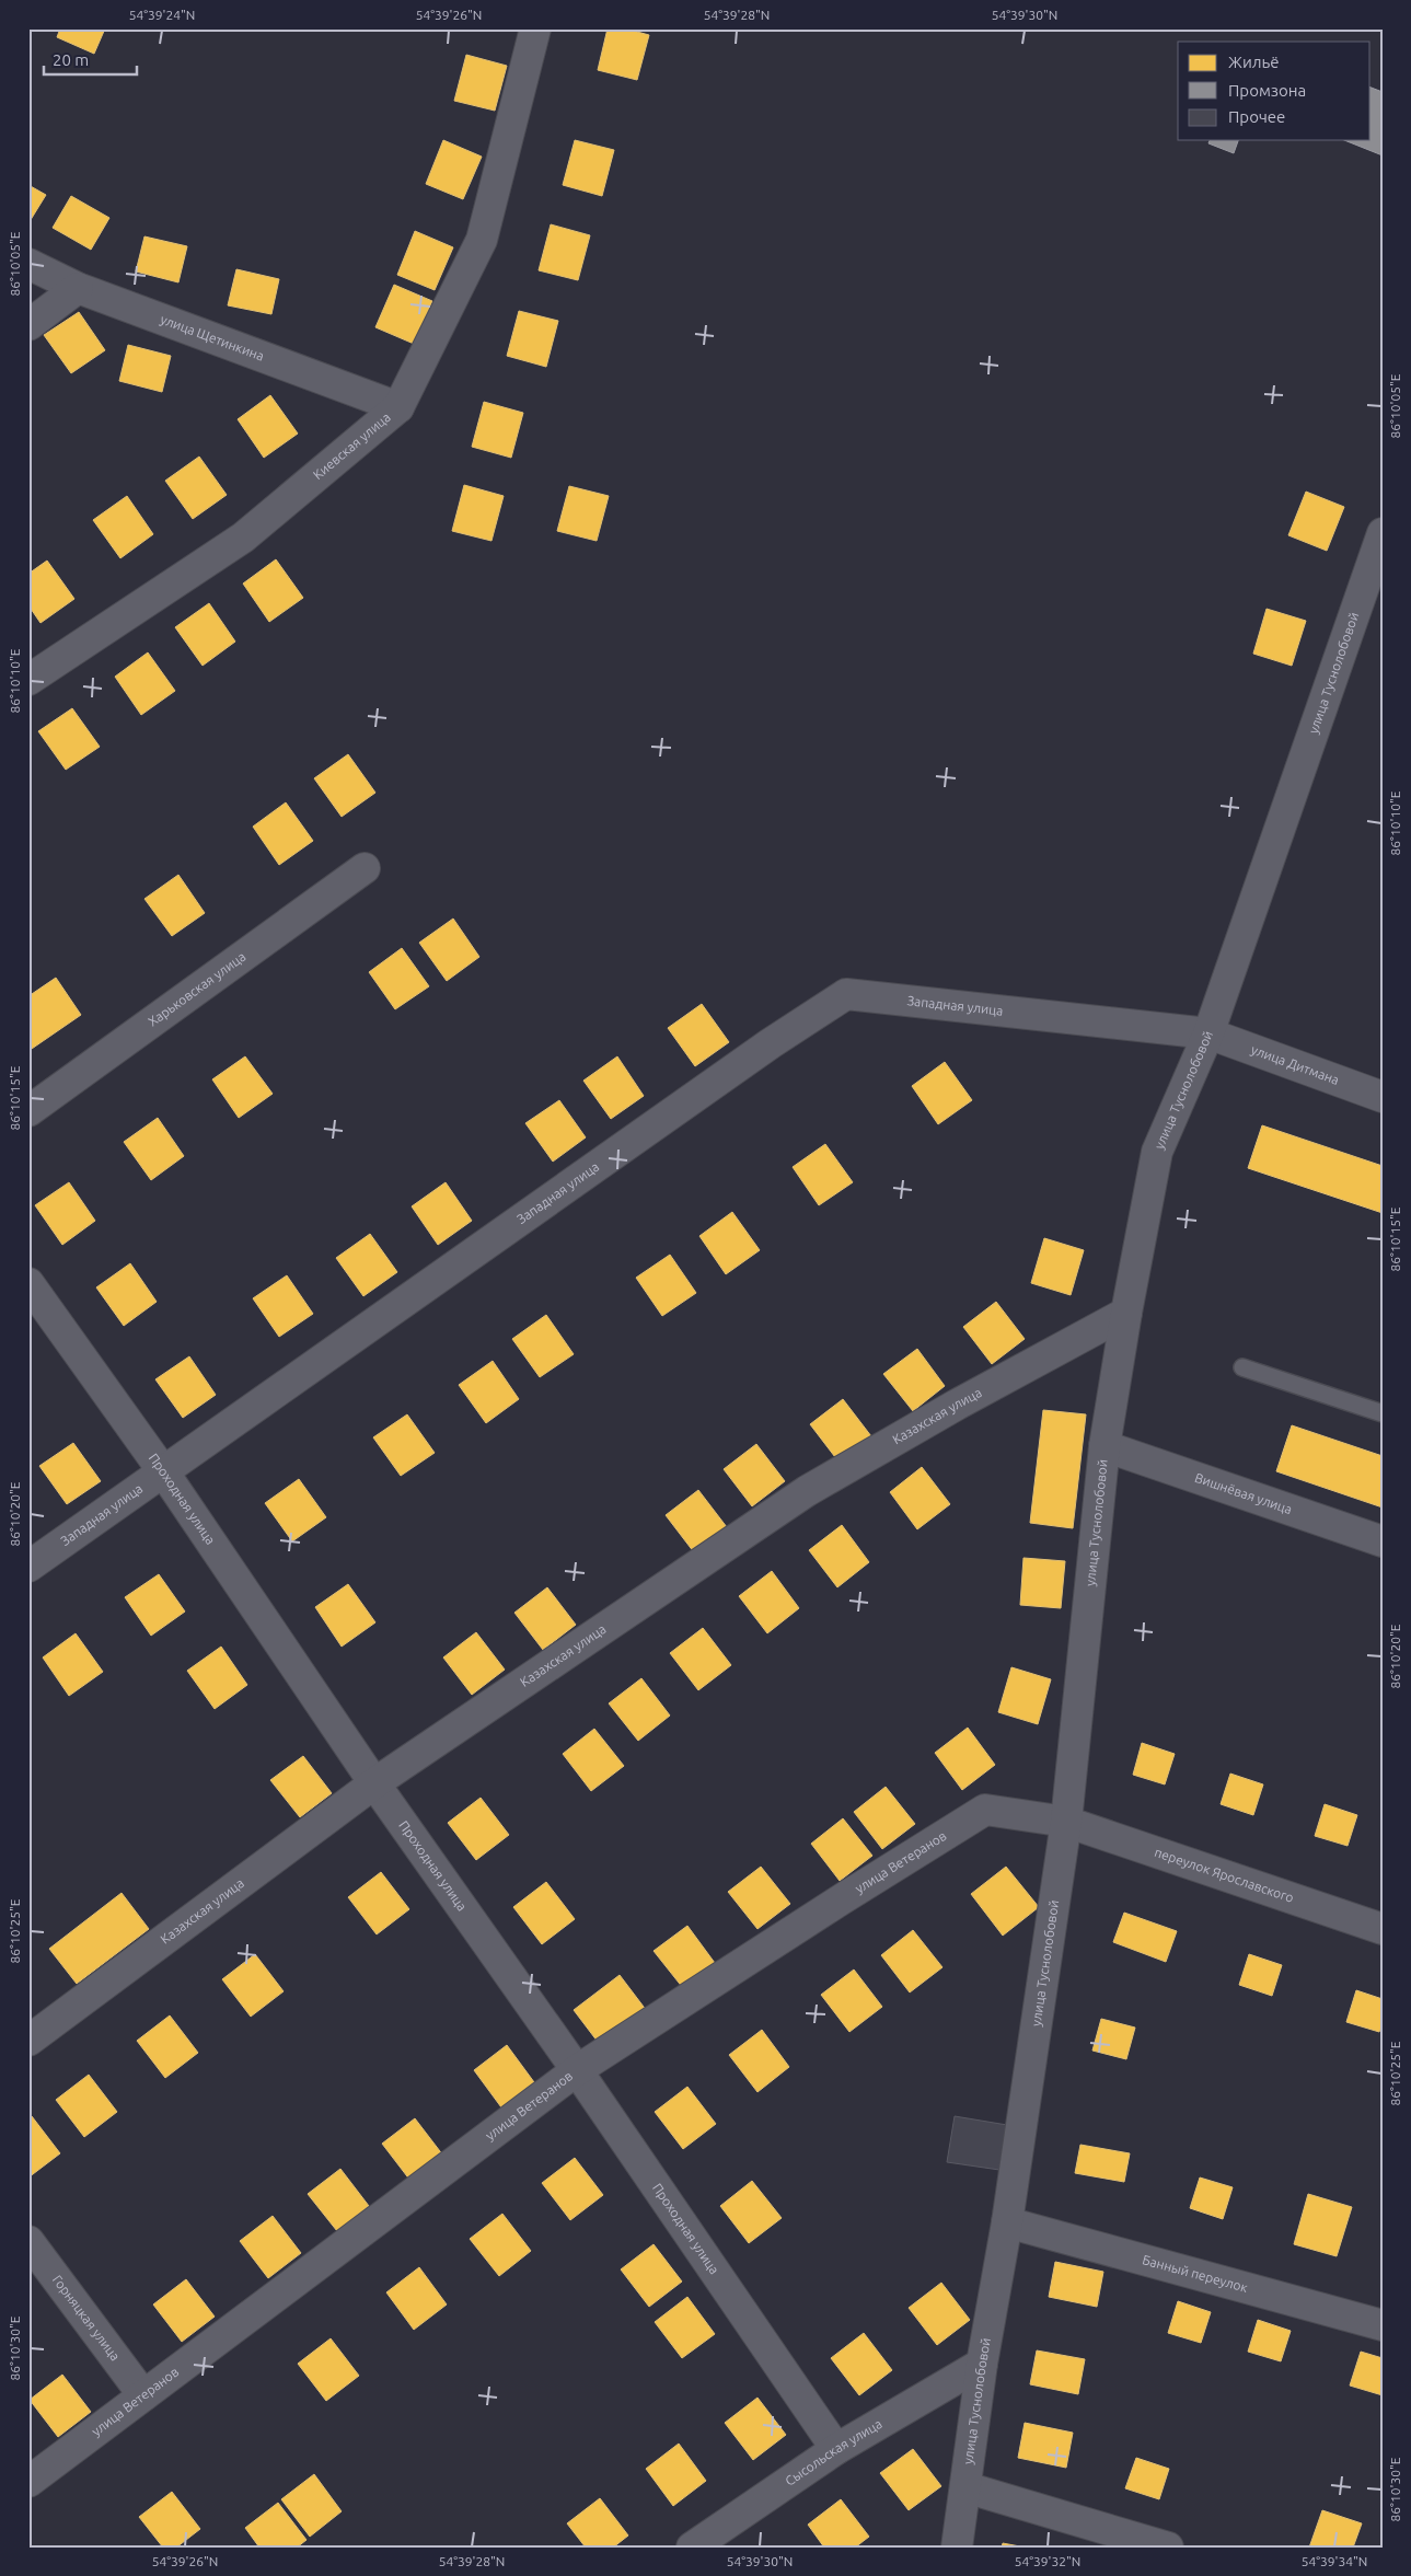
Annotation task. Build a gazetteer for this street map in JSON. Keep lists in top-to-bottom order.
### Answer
{
  "streets": {
    "street": [
      "улица Щетинкина",
      "Киевская улица",
      "улица Туснолобовой",
      "Харьковская улица",
      "Западная улица",
      "улица Дитмана",
      "Казахская улица",
      "Вишнёвая улица",
      "Проходная улица",
      "улица Ветеранов",
      "переулок Ярославского",
      "Банный переулок",
      "Горняцкая улица",
      "Сысольская улица"
    ]
  },
  "crossings": [
    ["улица Щетинкина", "Киевская улица"],
    ["улица Туснолобовой", "Западная улица"],
    ["улица Туснолобовой", "улица Дитмана"],
    ["улица Туснолобовой", "Казахская улица"],
    ["улица Туснолобовой", "Вишнёвая улица"],
    ["улица Туснолобовой", "улица Ветеранов"],
    ["улица Туснолобовой", "переулок Ярославского"],
    ["улица Туснолобовой", "Банный переулок"],
    ["улица Туснолобовой", "Сысольская улица"],
    ["Западная улица", "улица Дитмана"],
    ["Западная улица", "Проходная улица"],
    ["Казахская улица", "Проходная улица"],
    ["Проходная улица", "улица Ветеранов"],
    ["Проходная улица", "Сысольская улица"],
    ["улица Ветеранов", "переулок Ярославского"],
    ["улица Ветеранов", "Горняцкая улица"]
  ],
  "legend": ["Жильё", "Промзона", "Прочее"],
  "scale_bar": "20 m",
  "coordinates": [
    "54°39'24\"N",
    "54°39'26\"N",
    "54°39'28\"N",
    "54°39'30\"N",
    "86°10'05\"E",
    "86°10'10\"E",
    "86°10'15\"E",
    "86°10'20\"E",
    "86°10'25\"E",
    "86°10'30\"E",
    "54°39'32\"N",
    "54°39'34\"N"
  ]
}
